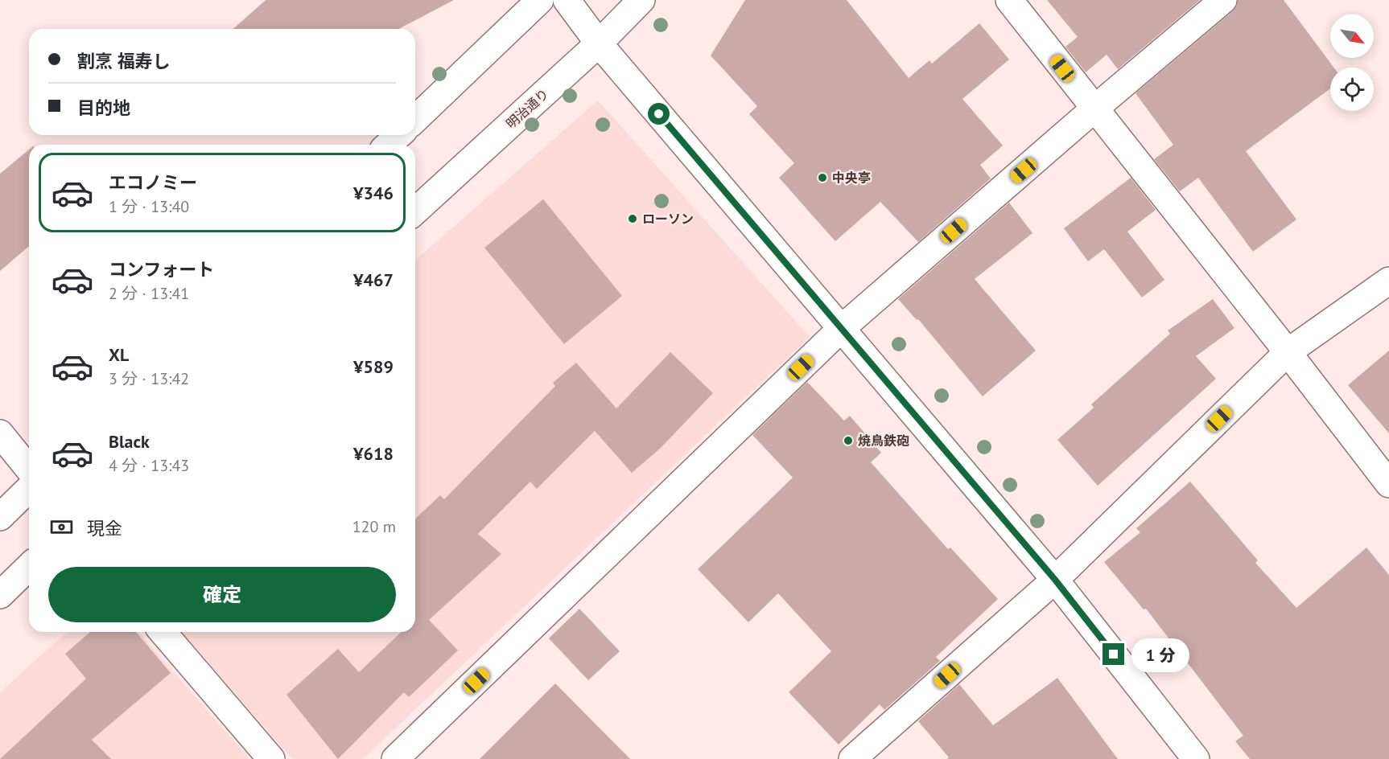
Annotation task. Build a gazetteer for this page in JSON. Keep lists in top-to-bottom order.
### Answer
{
  "streets": {
    "street": ["明治通り"]
  },
  "places": ["中央亭", "ローソン", "焼鳥鉄砲"],
  "north": "bottom right",
  "page": {
    "banner": ["割烹 福寿し", "目的地"],
    "list": [
      {
        "name": "エコノミー",
        "note": "1 分 · 13:40",
        "value": "¥346"
      },
      {
        "name": "コンフォート",
        "note": "2 分 · 13:41",
        "value": "¥467"
      },
      {
        "name": "XL",
        "note": "3 分 · 13:42",
        "value": "¥589"
      },
      {
        "name": "Black",
        "note": "4 分 · 13:43",
        "value": "¥618"
      }
    ],
    "pay": ["現金", "120 m"],
    "buttons": "確定",
    "bubble": "1 分"
  }
}
